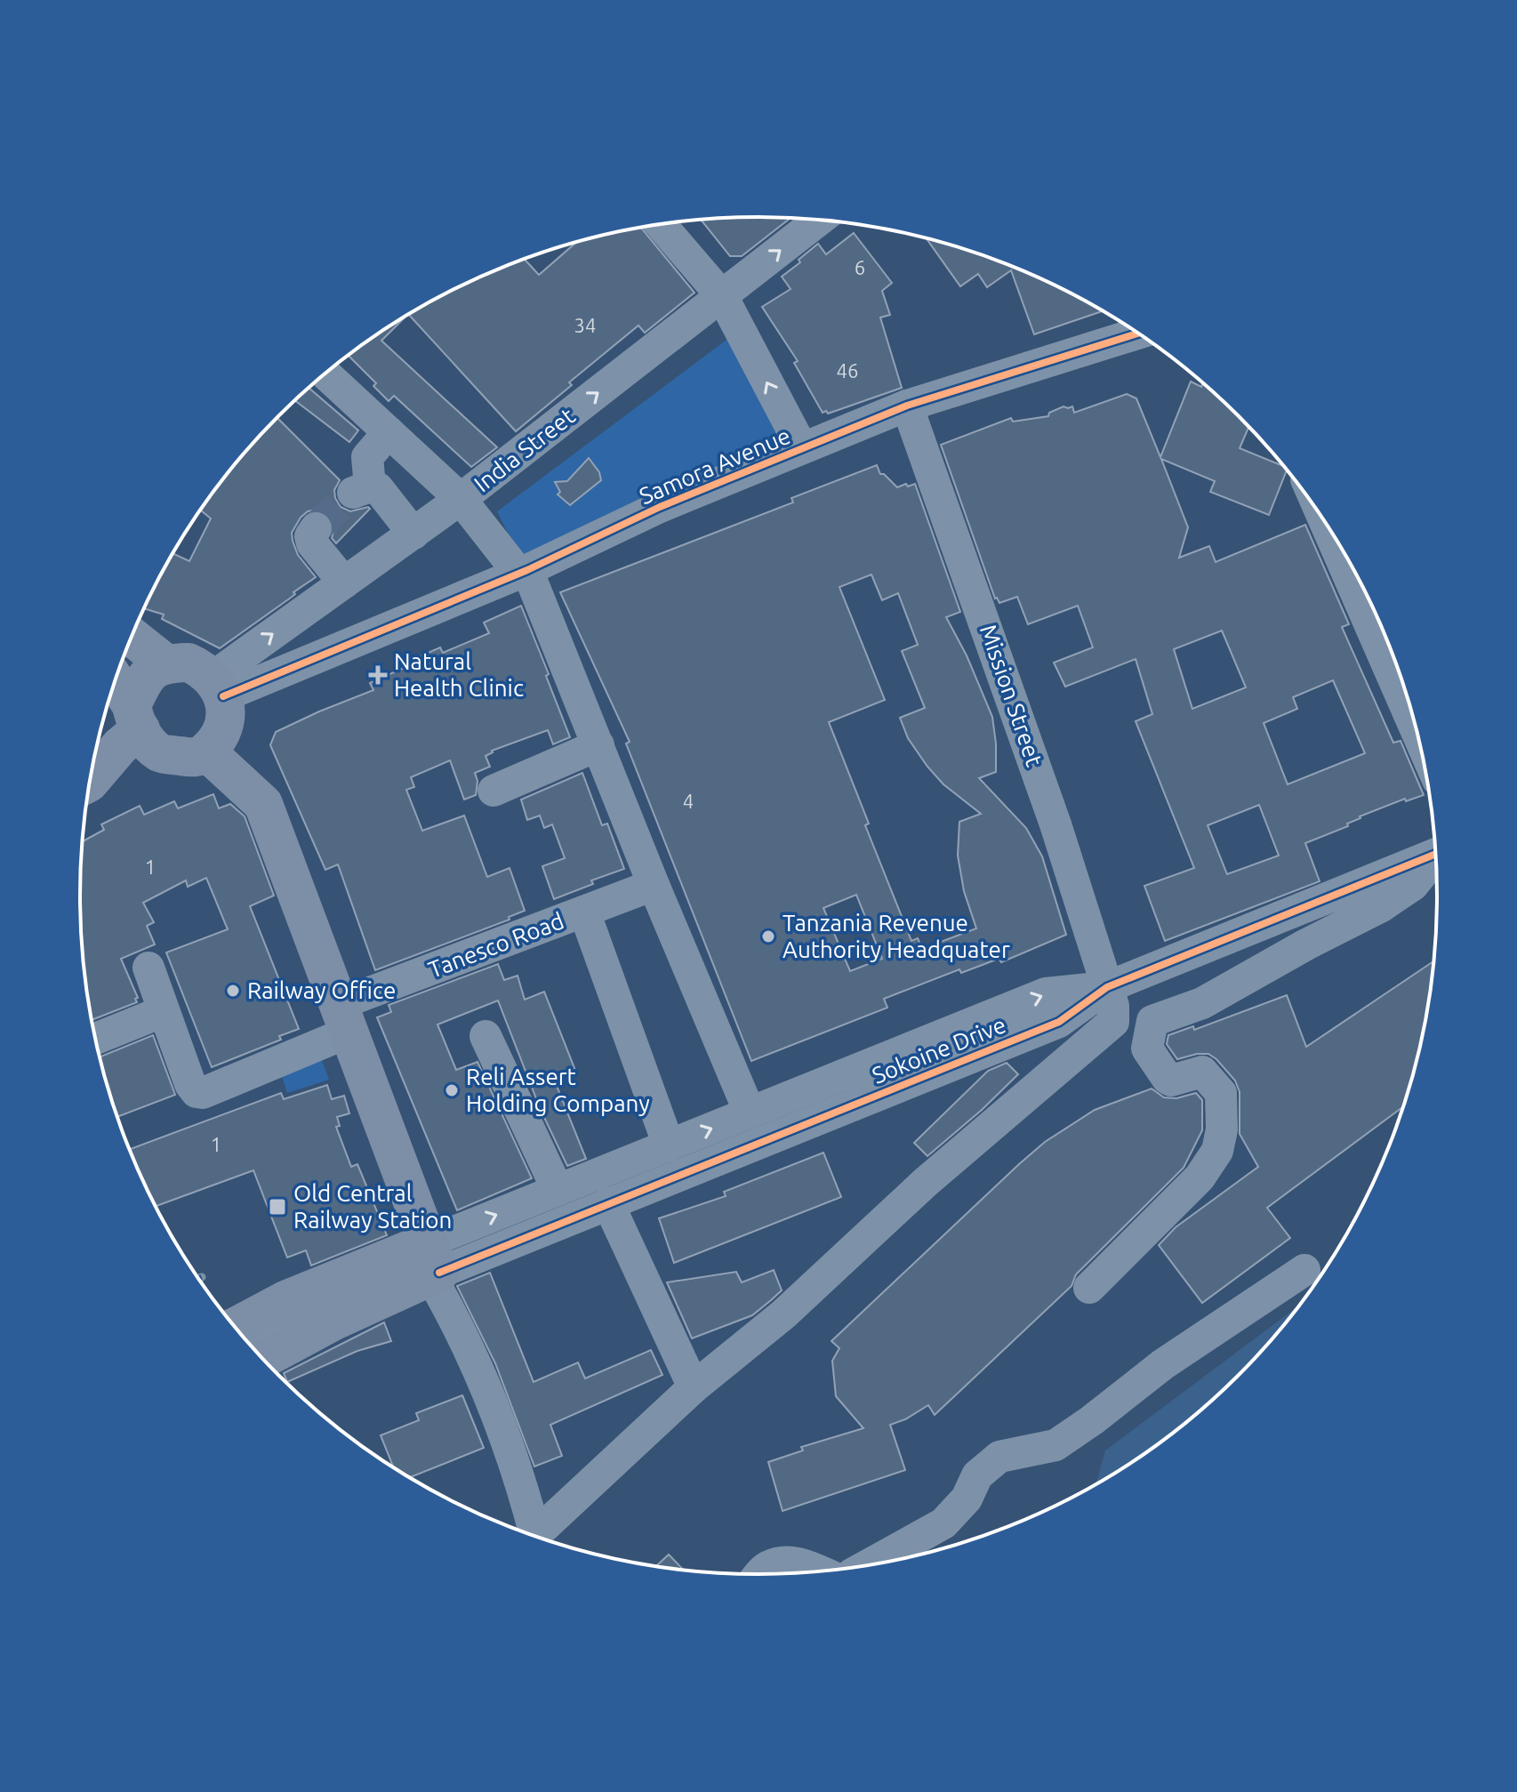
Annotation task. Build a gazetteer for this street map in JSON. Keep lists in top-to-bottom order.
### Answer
{
  "streets": {
    "street": [
      "India Street",
      "Samora Avenue",
      "Mission Street",
      "Tanesco Road",
      "Sokoine Drive"
    ]
  },
  "crossings": [
    ["India Street", "Samora Avenue"],
    ["Samora Avenue", "Mission Street"],
    ["Mission Street", "Sokoine Drive"]
  ],
  "one_way": ["India Street"],
  "places": {
    "health": ["Natural Health Clinic"],
    "other": ["Tanzania Revenue Authority Headquater", "Railway Office", "Reli Assert Holding Company"],
    "transit": ["Old Central Railway Station"]
  },
  "house_numbers": [
    "6",
    "34",
    "46",
    "4",
    "1",
    "1"
  ]
}
